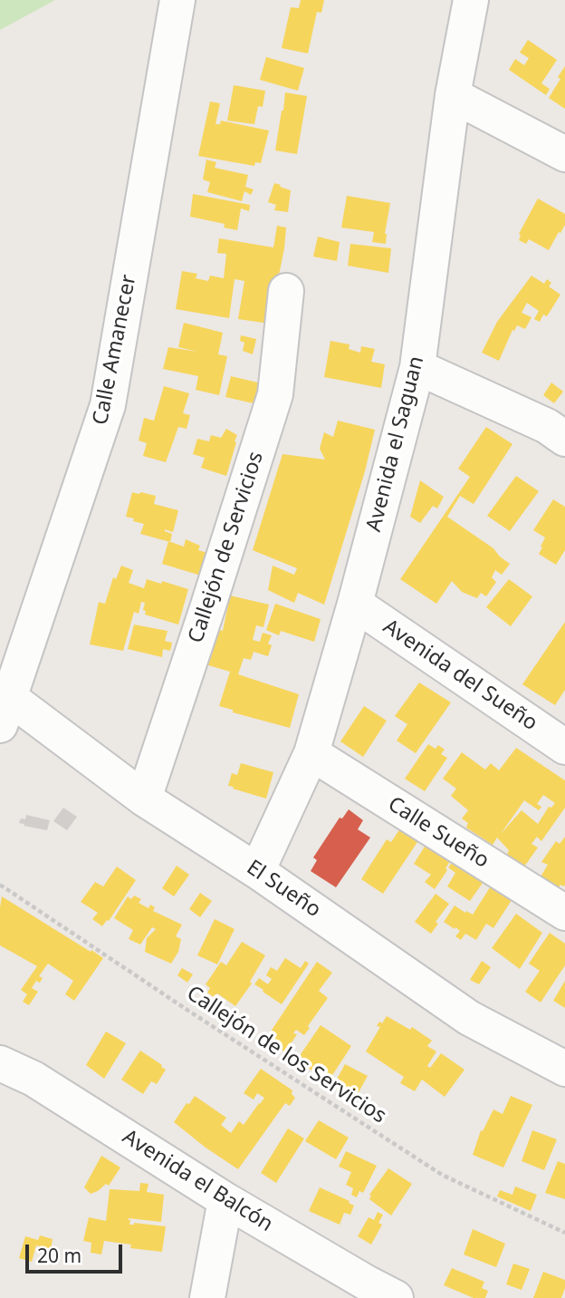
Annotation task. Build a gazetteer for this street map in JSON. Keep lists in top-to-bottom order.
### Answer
{
  "streets": {
    "street": [
      "Calle Amanecer",
      "Avenida el Saguan",
      "Callejón de Servicios",
      "Avenida del Sueño",
      "Calle Sueño",
      "El Sueño",
      "Avenida el Balcón"
    ],
    "path": ["Callejón de los Servicios"]
  },
  "crossings": [
    ["Calle Amanecer", "El Sueño"],
    ["Avenida el Saguan", "Avenida del Sueño"],
    ["Avenida el Saguan", "Calle Sueño"],
    ["Avenida el Saguan", "El Sueño"],
    ["Callejón de Servicios", "El Sueño"]
  ],
  "scale_bar": "20 m"
}
